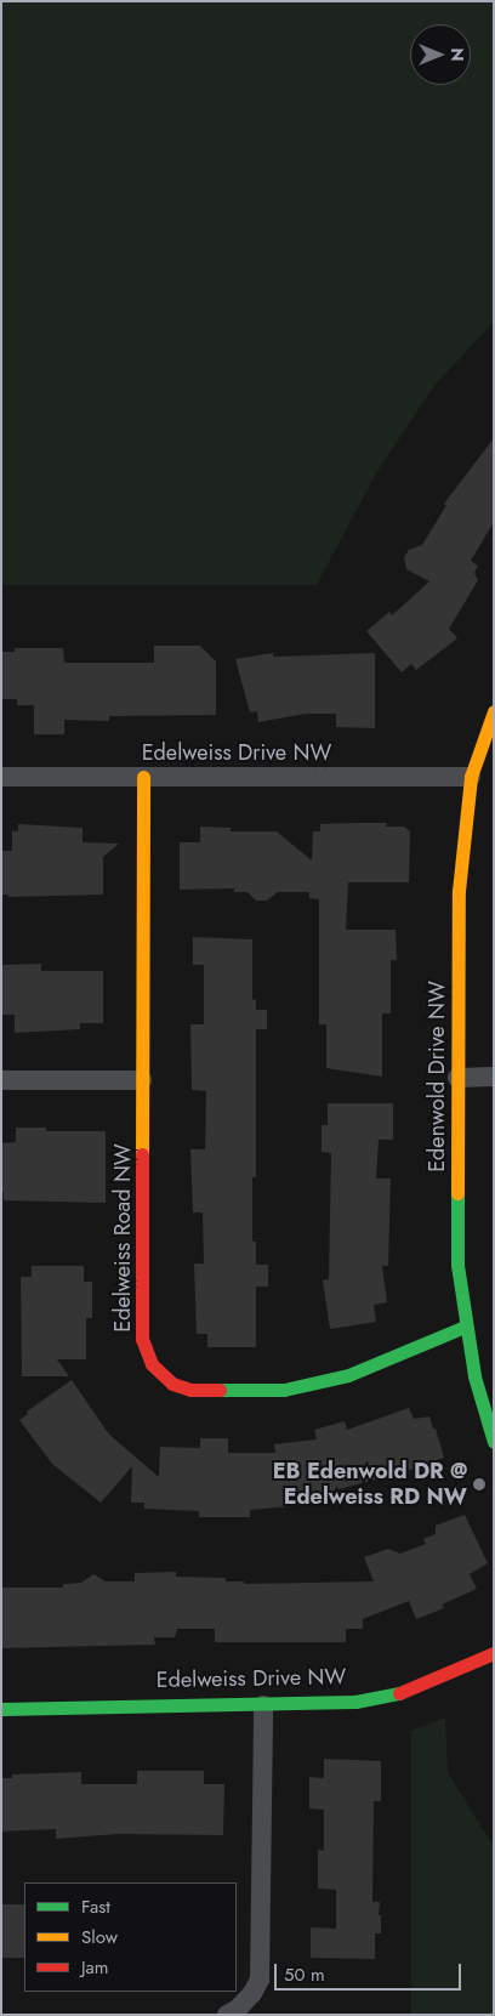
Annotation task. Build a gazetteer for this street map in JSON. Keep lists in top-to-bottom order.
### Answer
{
  "streets": {
    "street": ["Edelweiss Drive NW", "Edenwold Drive NW", "Edelweiss Road NW"]
  },
  "crossings": [
    ["Edelweiss Drive NW", "Edenwold Drive NW"],
    ["Edelweiss Drive NW", "Edelweiss Road NW"],
    ["Edenwold Drive NW", "Edelweiss Road NW"]
  ],
  "places": ["EB Edenwold DR @ Edelweiss RD NW"],
  "legend": ["Fast", "Slow", "Jam"],
  "scale_bar": "50 m",
  "north": "right"
}
